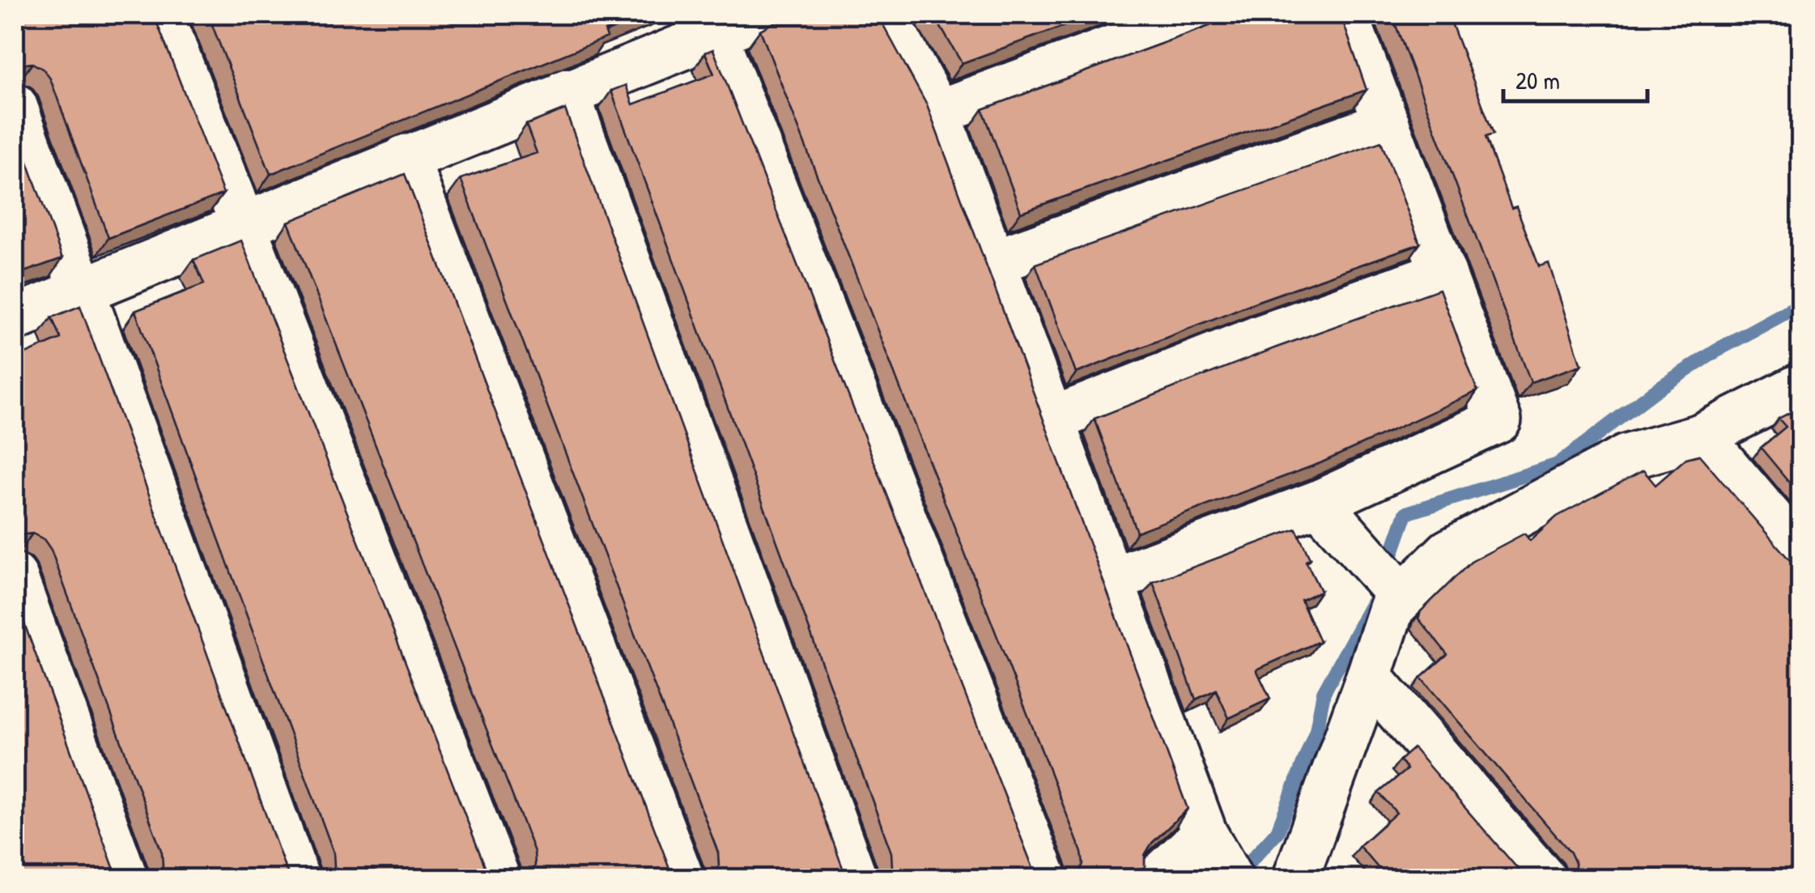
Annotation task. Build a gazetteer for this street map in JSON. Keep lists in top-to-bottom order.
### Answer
{
  "scale_bar": "20 m"
}
